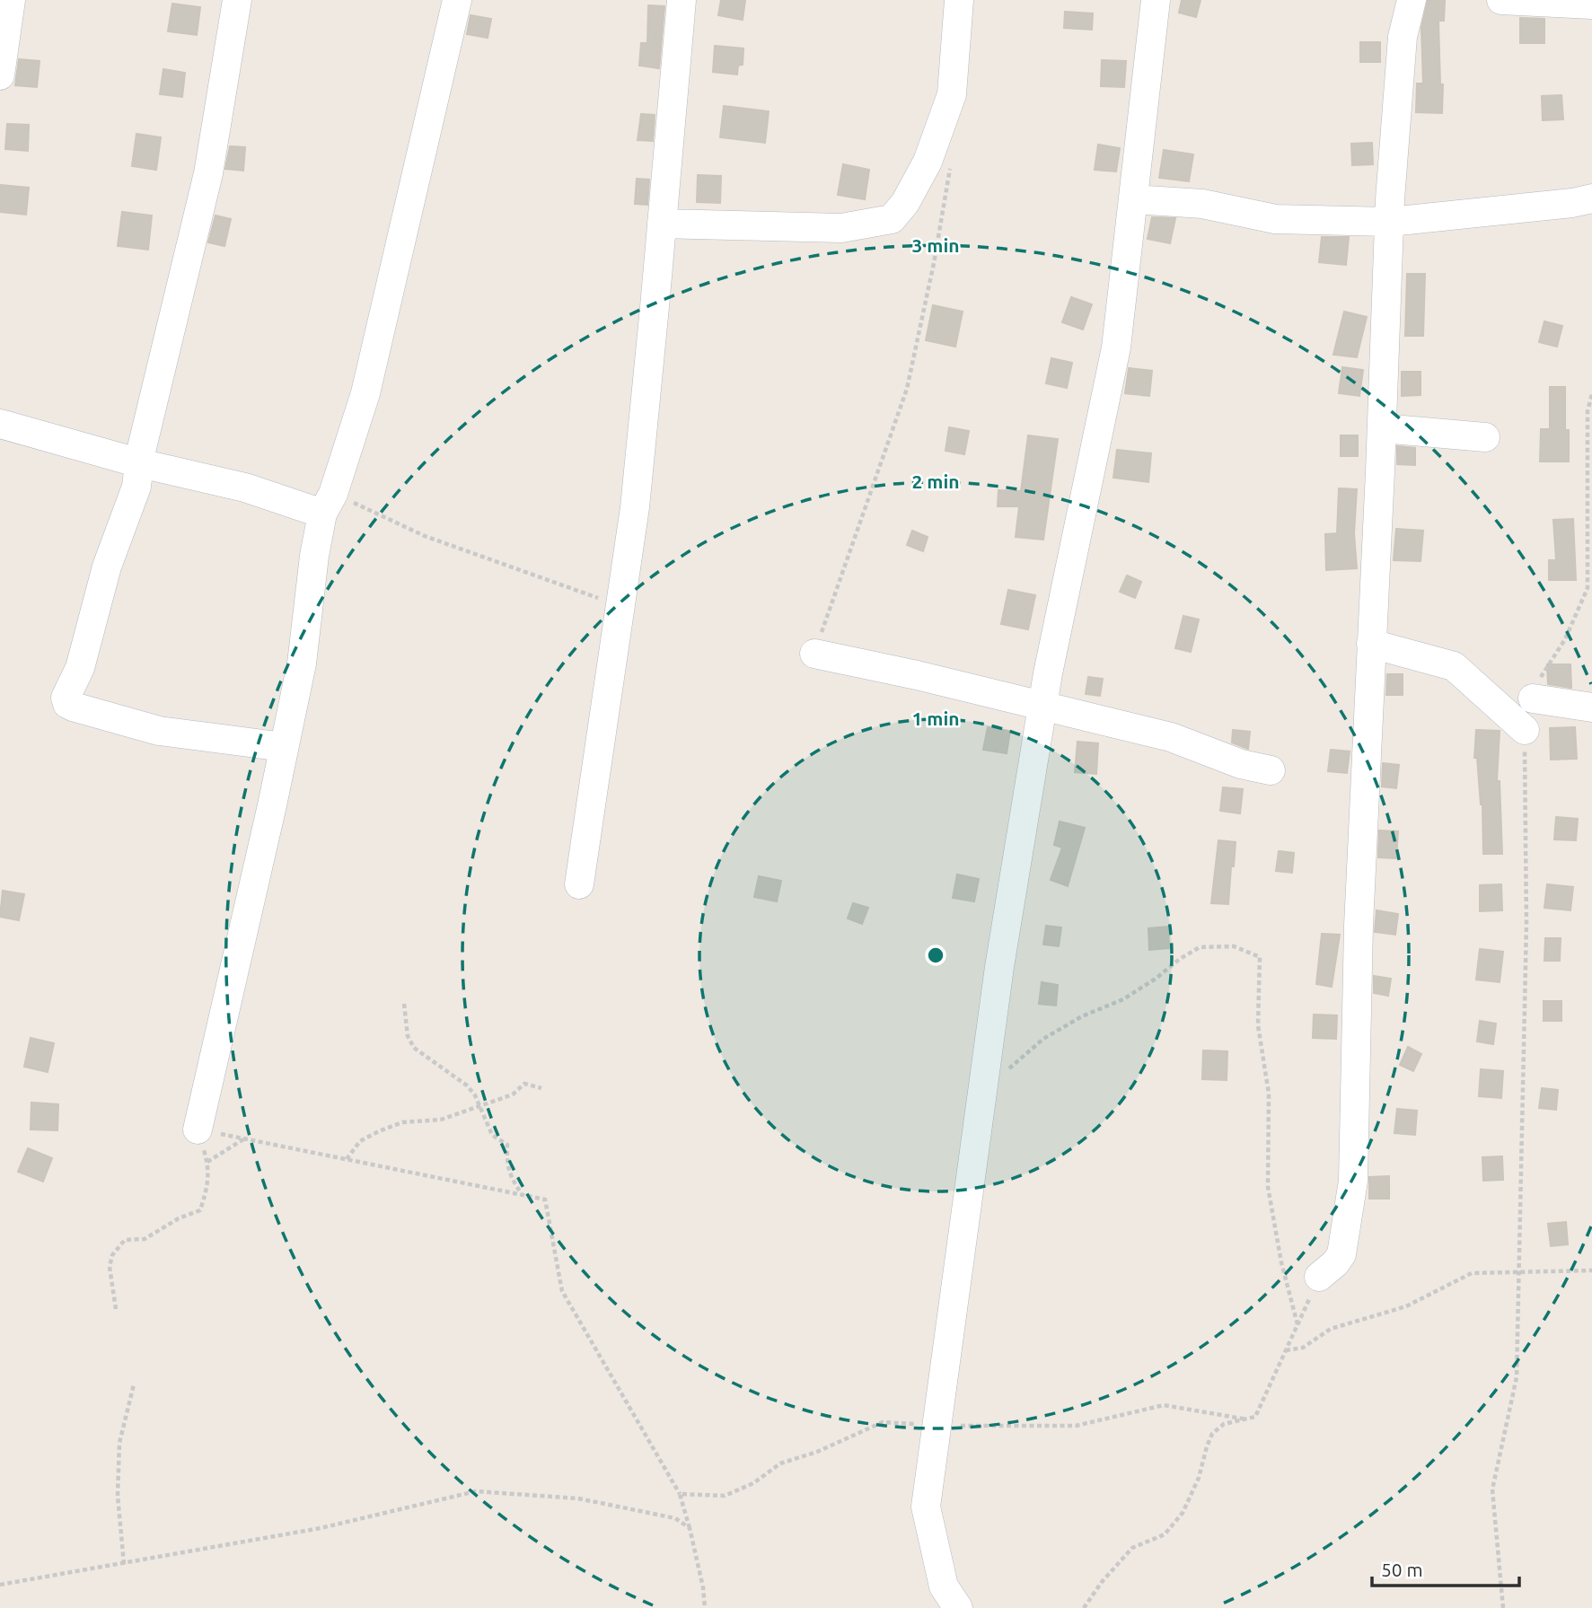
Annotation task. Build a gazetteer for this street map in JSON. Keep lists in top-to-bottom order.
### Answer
{
  "scale_bar": "50 m",
  "rings": ["3 min", "2 min", "1 min"]
}
